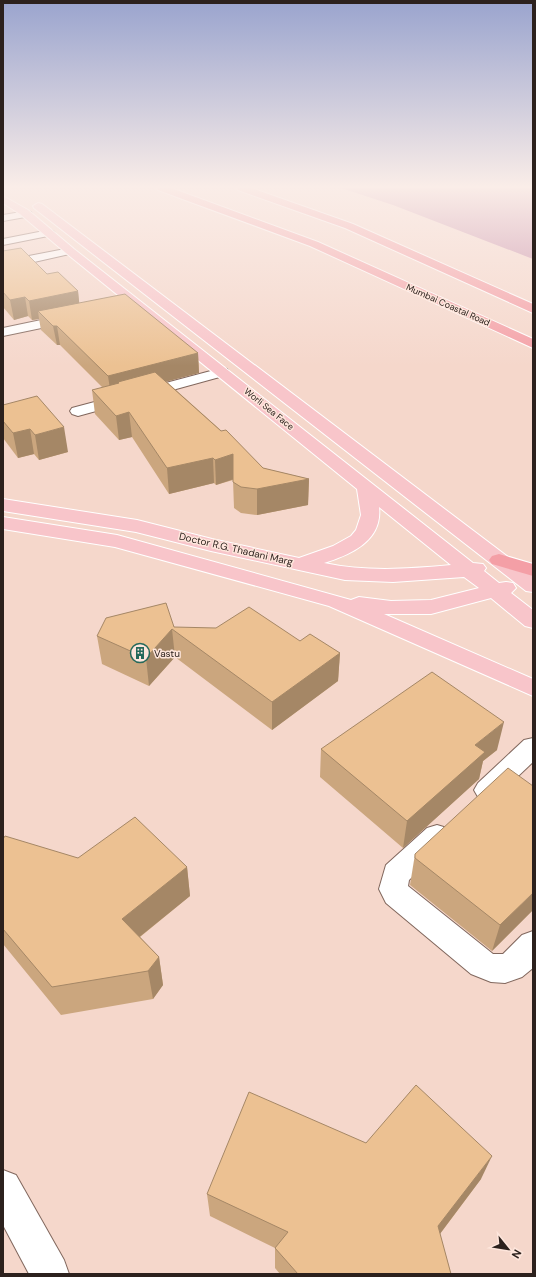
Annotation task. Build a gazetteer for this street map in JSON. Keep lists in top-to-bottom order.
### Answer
{
  "streets": {
    "highway": ["Mumbai Coastal Road"],
    "main road": ["Worli Sea Face", "Doctor R.G. Thadani Marg"]
  },
  "crossings": [
    ["Worli Sea Face", "Doctor R.G. Thadani Marg"]
  ],
  "places": {
    "building": ["Vastu"]
  },
  "north": "bottom right"
}
